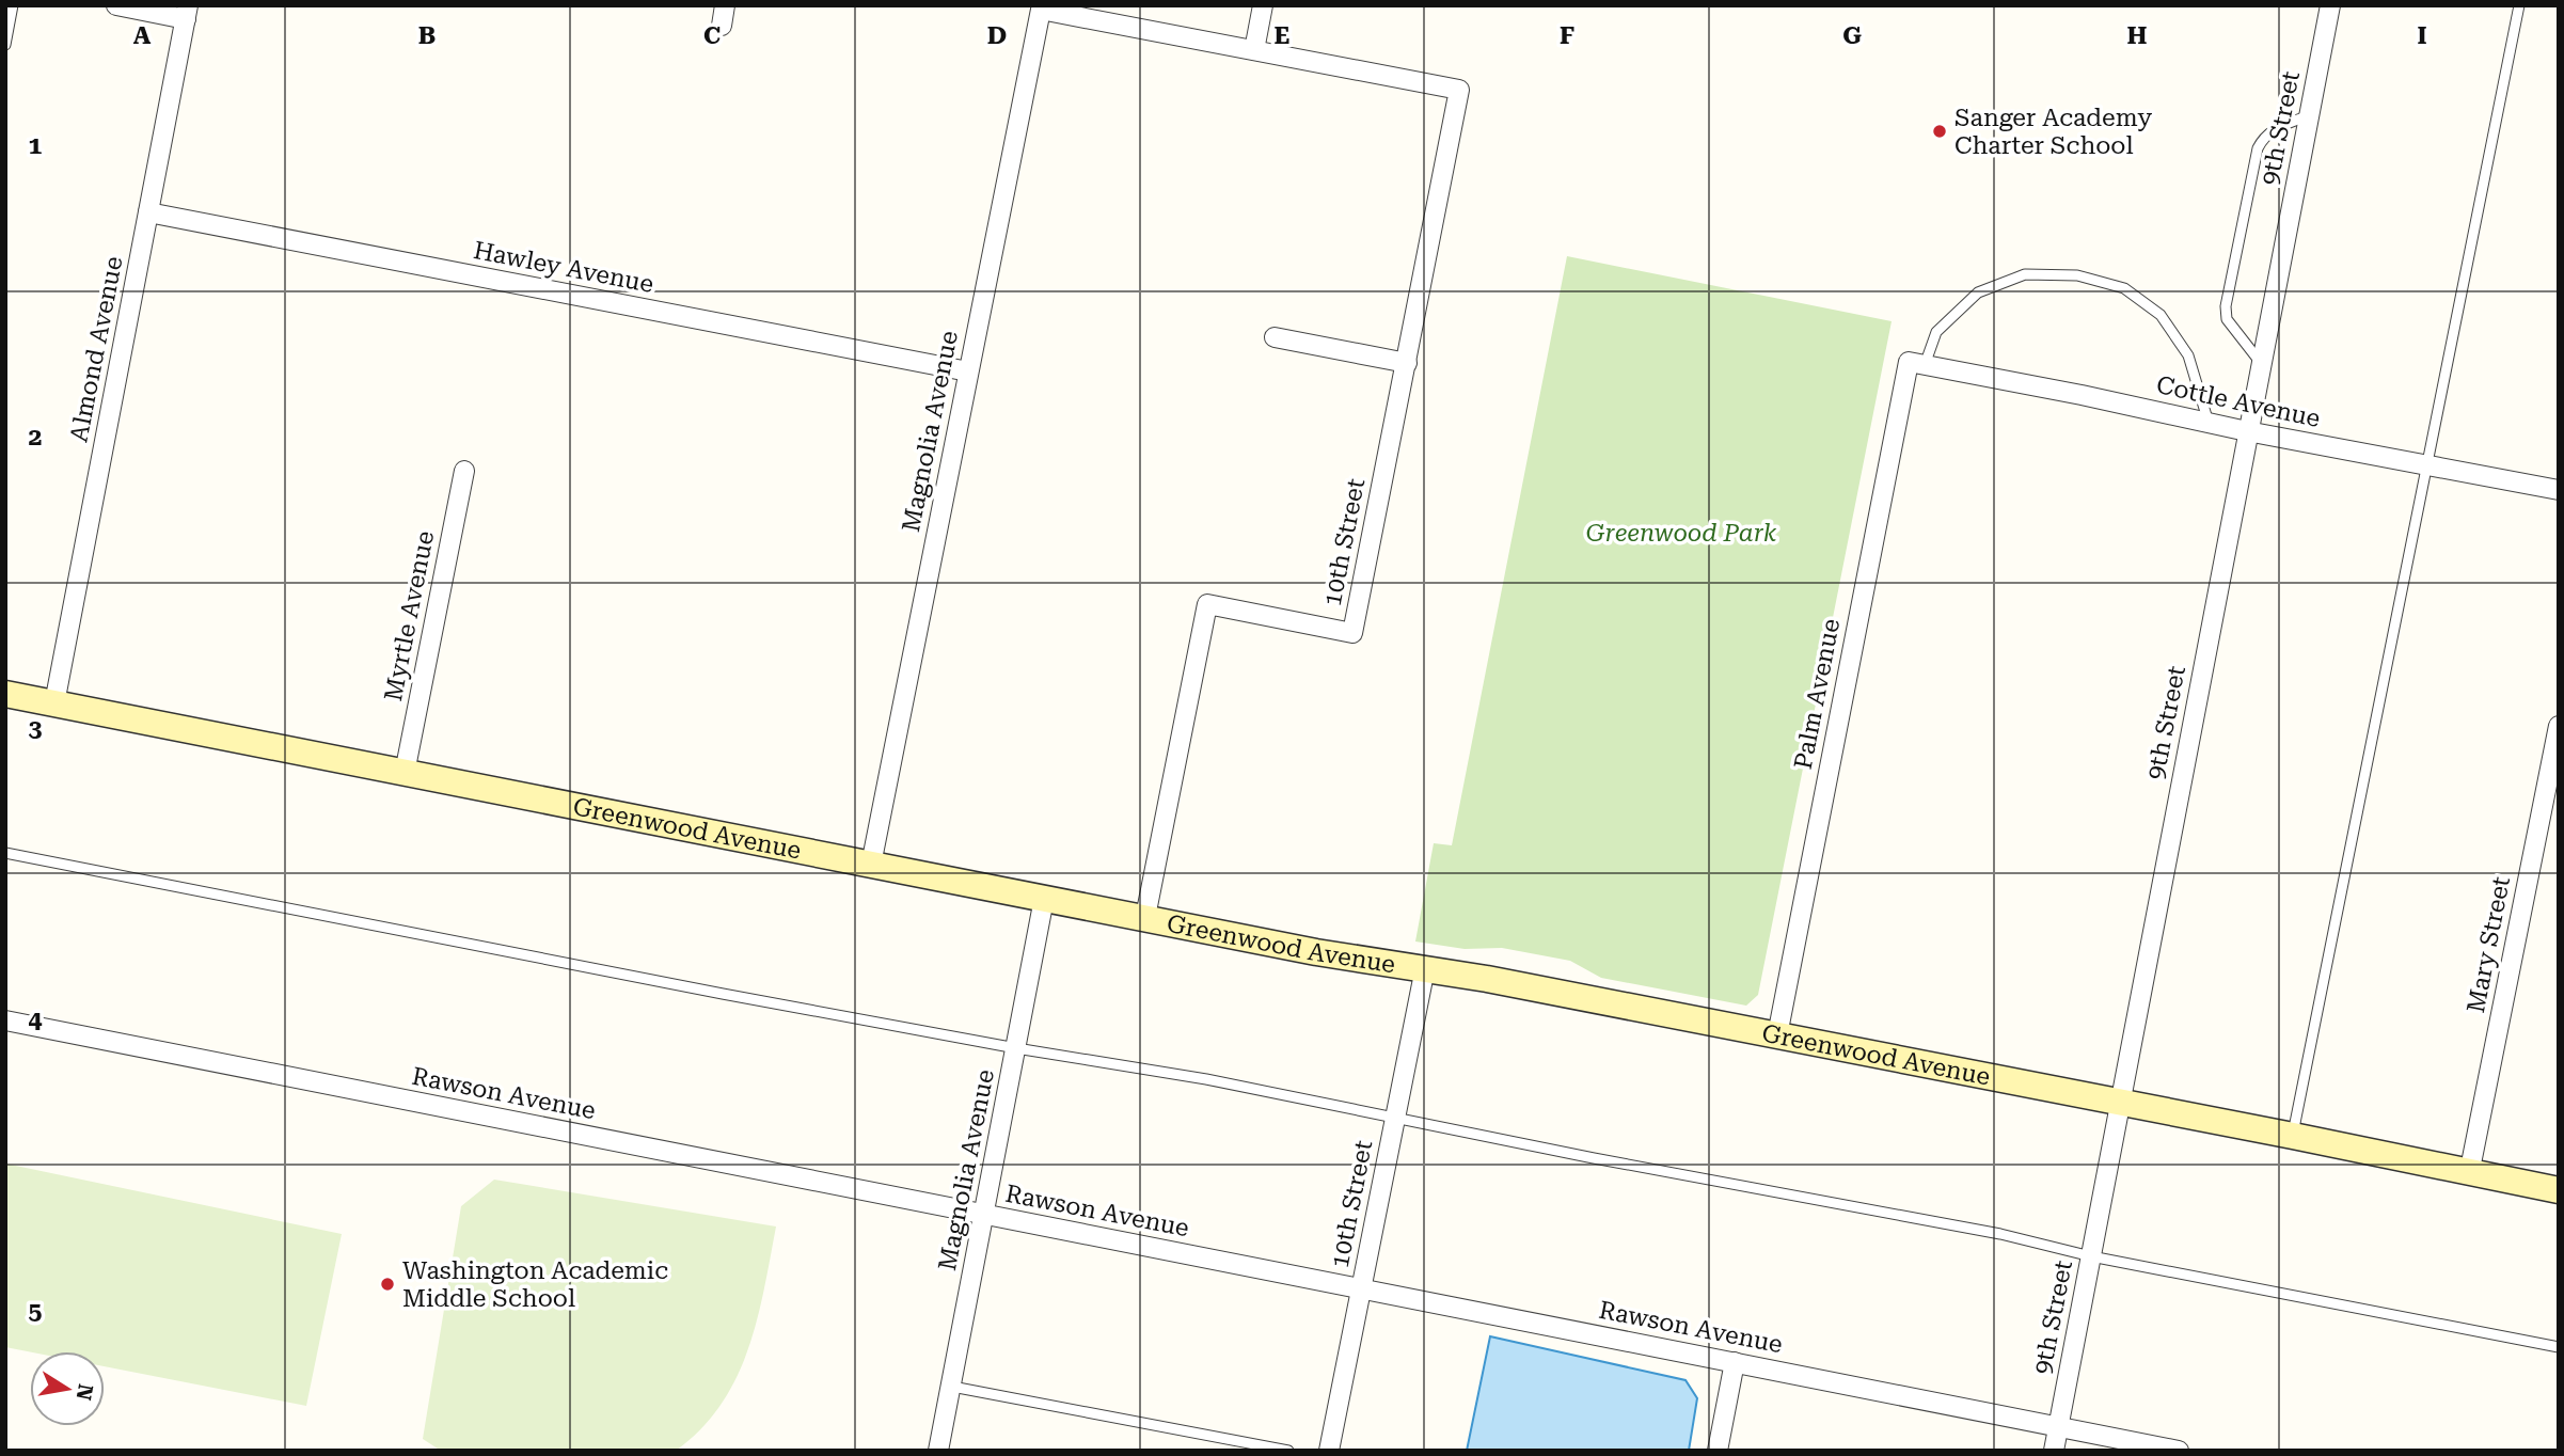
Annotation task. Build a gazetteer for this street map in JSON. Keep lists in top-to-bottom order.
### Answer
{
  "streets": {
    "street": [
      "9th Street",
      "Hawley Avenue",
      "Almond Avenue",
      "Cottle Avenue",
      "Magnolia Avenue",
      "10th Street",
      "Myrtle Avenue",
      "Palm Avenue",
      "Greenwood Avenue",
      "Mary Street",
      "Rawson Avenue"
    ]
  },
  "crossings": [
    ["9th Street", "Cottle Avenue"],
    ["9th Street", "Greenwood Avenue"],
    ["9th Street", "Rawson Avenue"],
    ["Hawley Avenue", "Almond Avenue"],
    ["Hawley Avenue", "Magnolia Avenue"],
    ["Almond Avenue", "Greenwood Avenue"],
    ["Cottle Avenue", "Palm Avenue"],
    ["Magnolia Avenue", "10th Street"],
    ["Magnolia Avenue", "Greenwood Avenue"],
    ["Magnolia Avenue", "Rawson Avenue"],
    ["10th Street", "Greenwood Avenue"],
    ["10th Street", "Rawson Avenue"],
    ["Myrtle Avenue", "Greenwood Avenue"],
    ["Palm Avenue", "Greenwood Avenue"],
    ["Greenwood Avenue", "Mary Street"]
  ],
  "parks": ["Greenwood Park"],
  "places": ["Sanger Academy Charter School", "Washington Academic Middle School"],
  "north": "right",
  "grid": {
    "columns": [
      "A",
      "B",
      "C",
      "D",
      "E",
      "F",
      "G",
      "H",
      "I"
    ],
    "rows": [
      "1",
      "2",
      "3",
      "4",
      "5"
    ]
  }
}
